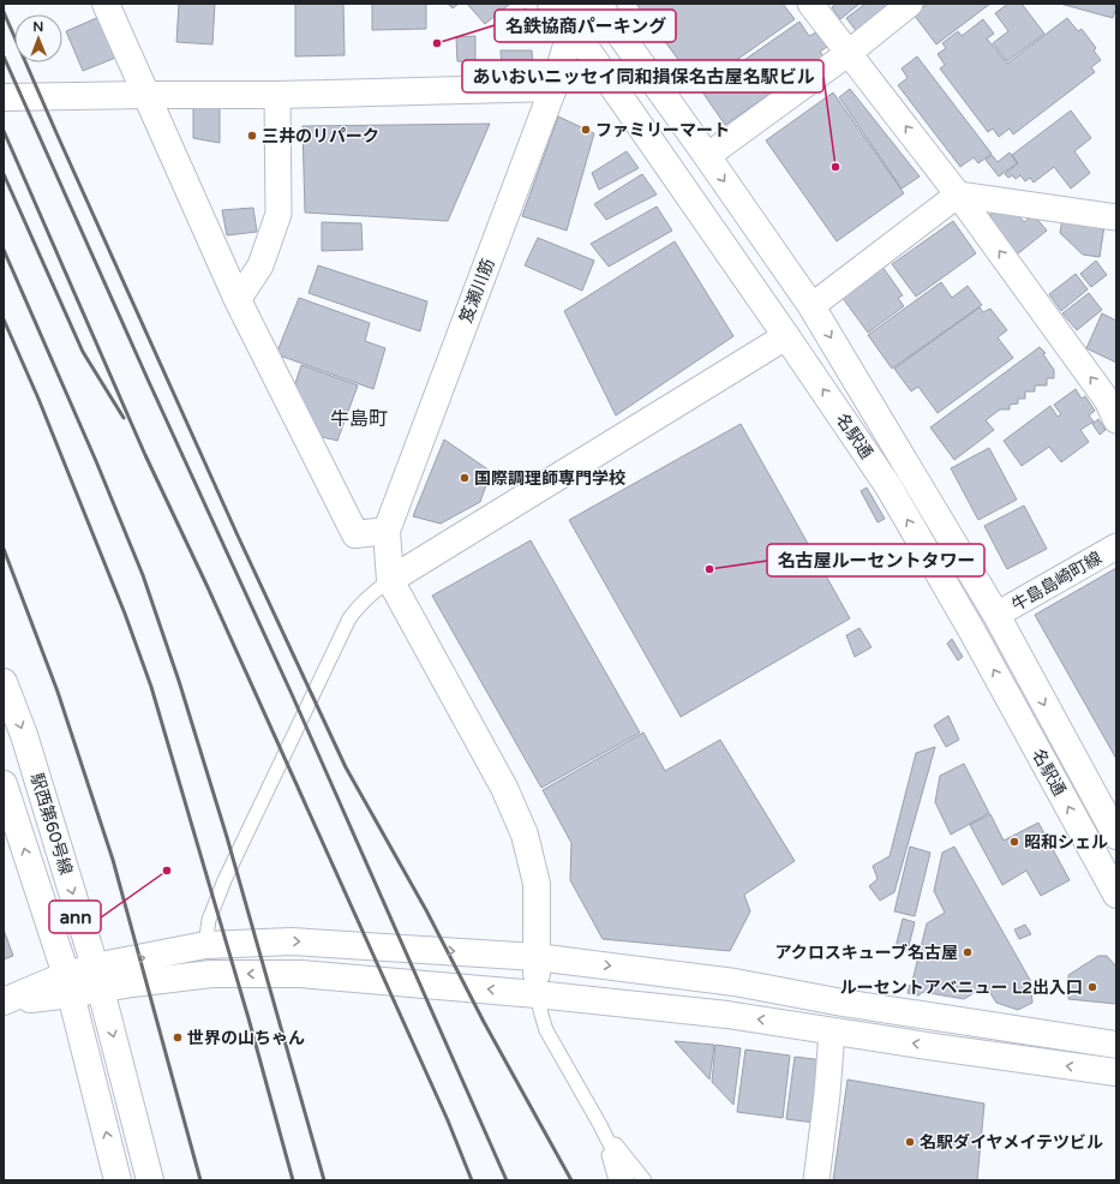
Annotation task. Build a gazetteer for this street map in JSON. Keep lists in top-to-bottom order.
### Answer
{
  "streets": {
    "street": [
      "笈瀬川筋",
      "名駅通",
      "牛島島崎町線",
      "駅西第60号線"
    ]
  },
  "crossings": [
    ["笈瀬川筋", "名駅通"],
    ["名駅通", "牛島島崎町線"]
  ],
  "districts": ["牛島町"],
  "places": [
    "名鉄協商パーキング",
    "ファミリーマート",
    "三井のリパーク",
    "あいおいニッセイ同和損保名古屋名駅ビル",
    "国際調理師専門学校",
    "名古屋ルーセントタワー",
    "昭和シェル",
    "ann",
    "アクロスキューブ名古屋",
    "ルーセントアベニュー L2出入口",
    "世界の山ちゃん",
    "名駅ダイヤメイテツビル"
  ],
  "north": "top"
}
